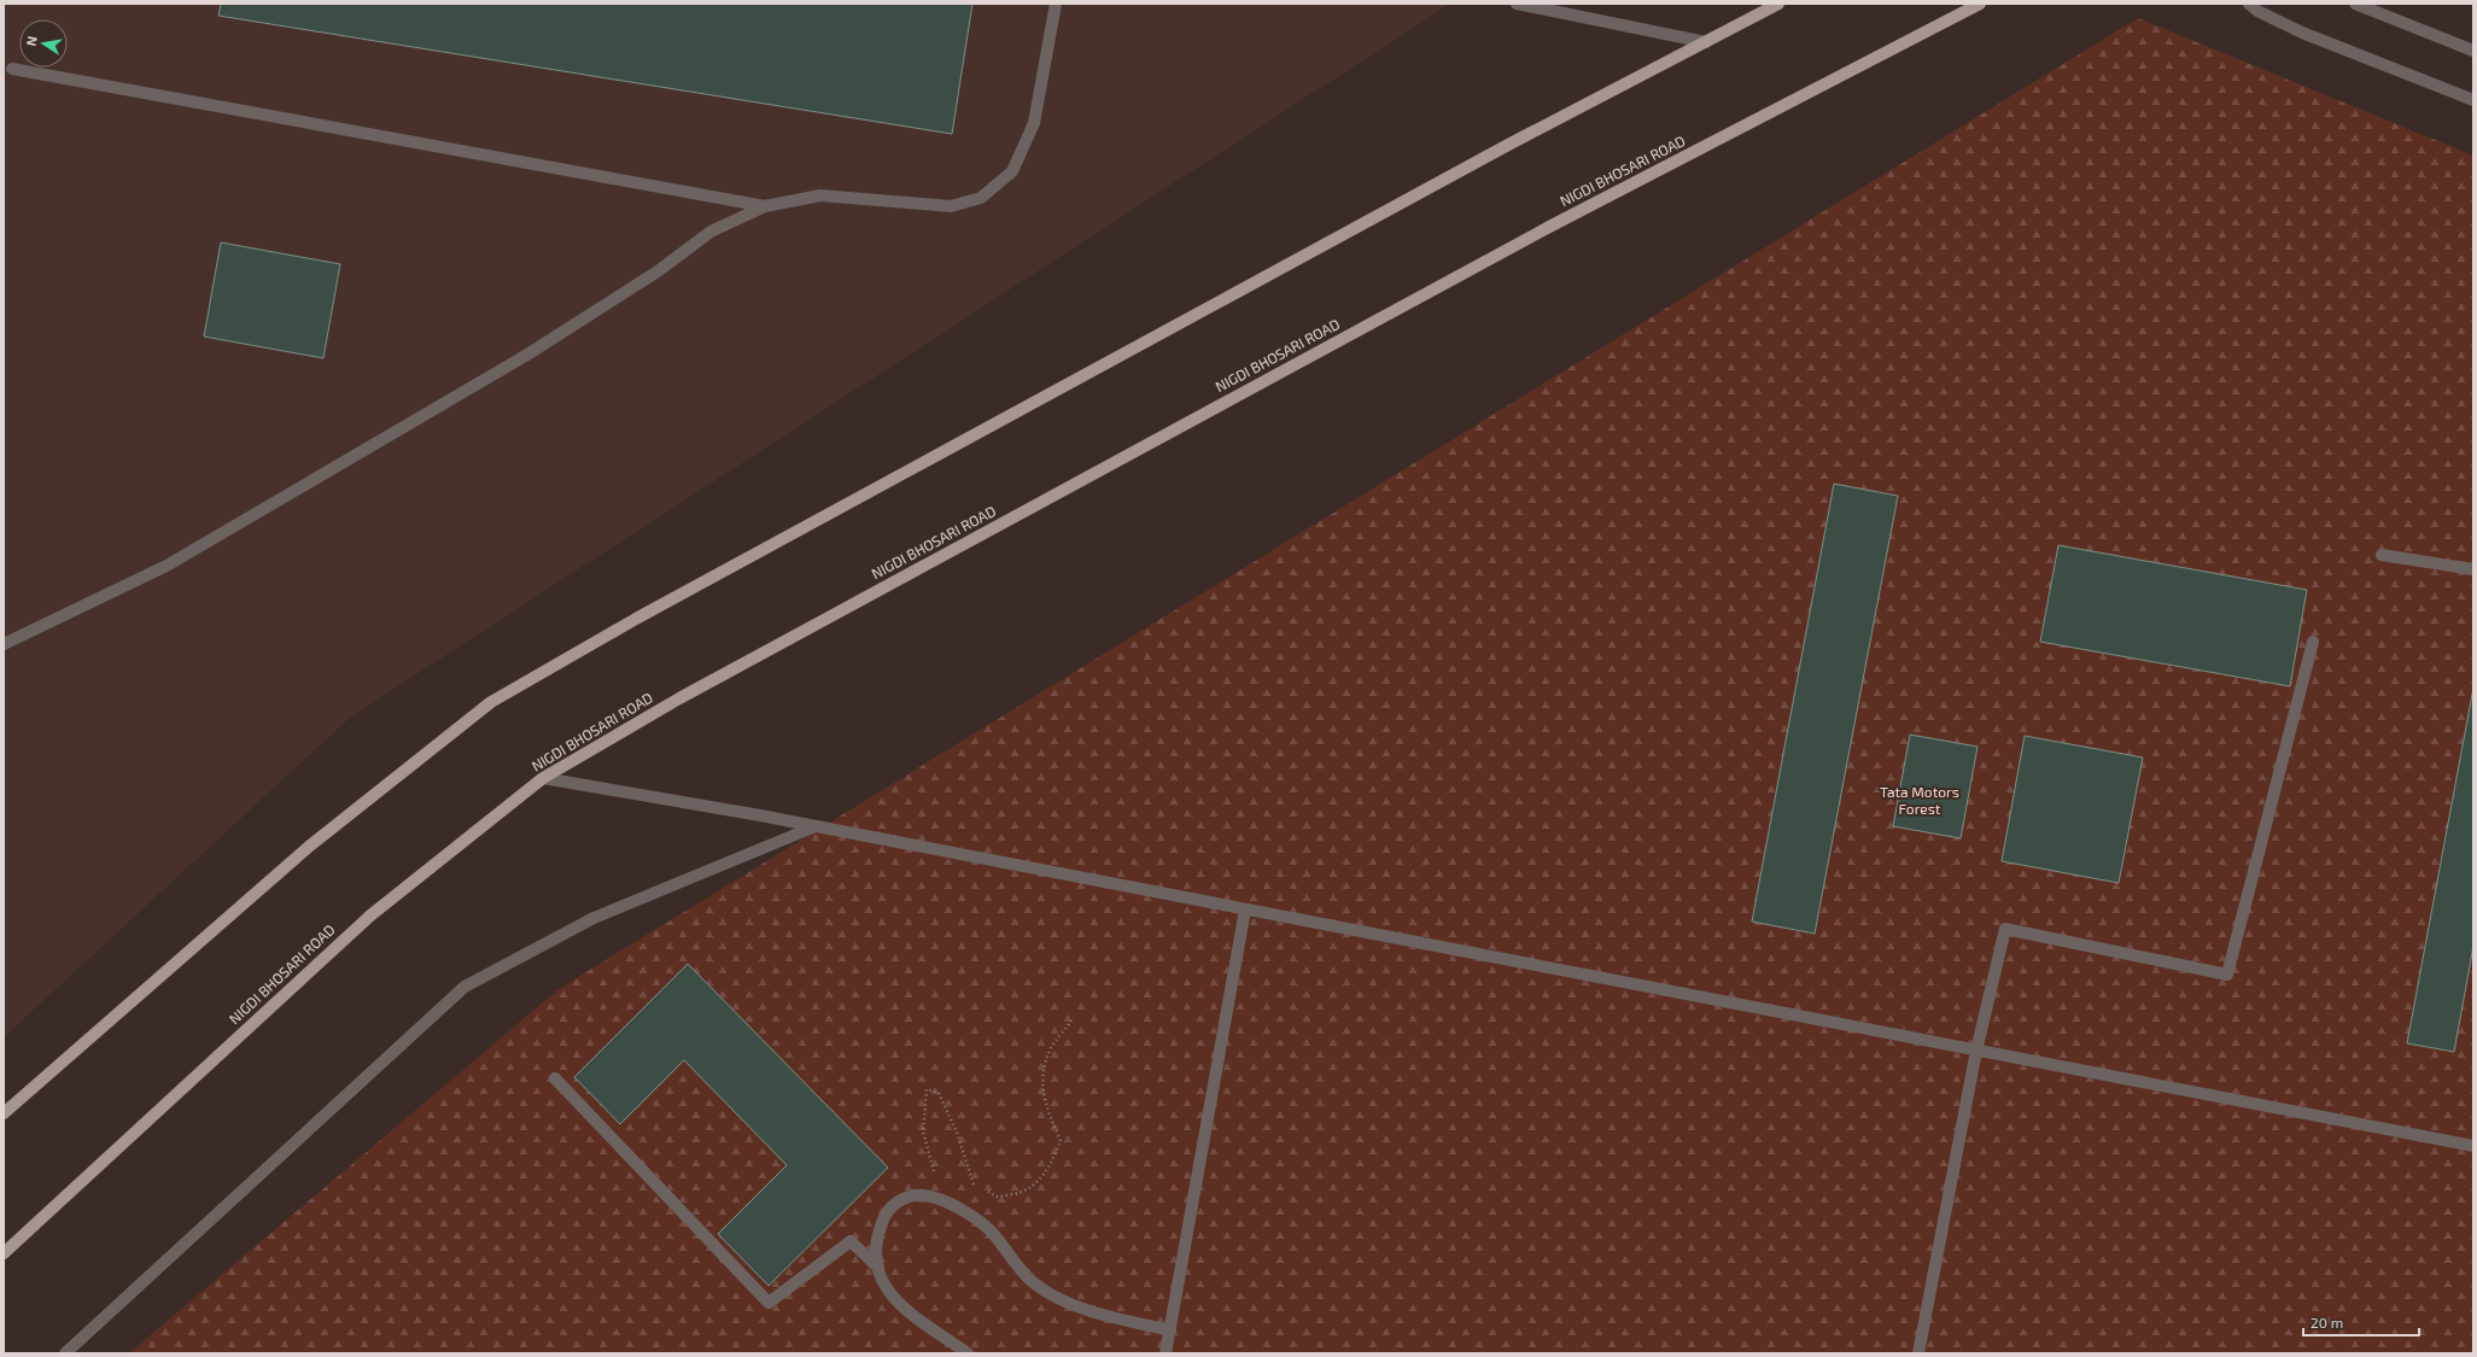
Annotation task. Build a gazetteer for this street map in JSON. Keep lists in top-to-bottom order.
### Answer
{
  "streets": {
    "main road": ["NIGDI BHOSARI ROAD"]
  },
  "parks": ["Tata Motors Forest"],
  "scale_bar": "20 m",
  "north": "left"
}
